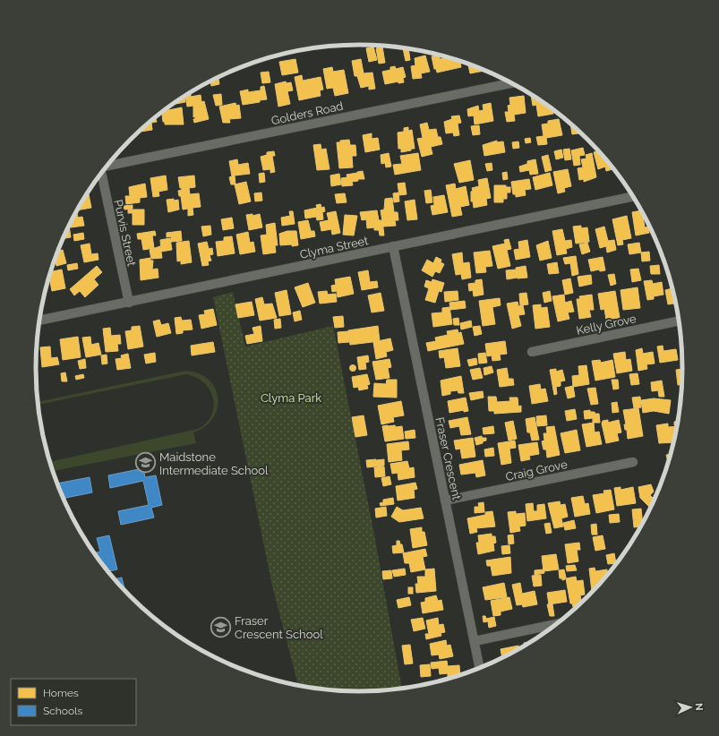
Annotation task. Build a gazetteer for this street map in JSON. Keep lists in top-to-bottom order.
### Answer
{
  "streets": {
    "street": [
      "Golders Road",
      "Purvis Street",
      "Clyma Street",
      "Kelly Grove",
      "Fraser Crescent",
      "Craig Grove"
    ]
  },
  "crossings": [
    ["Purvis Street", "Clyma Street"],
    ["Clyma Street", "Fraser Crescent"],
    ["Fraser Crescent", "Craig Grove"]
  ],
  "parks": ["Clyma Park"],
  "places": {
    "school or university": ["Maidstone Intermediate School", "Fraser Crescent School"]
  },
  "legend": ["Homes", "Schools"],
  "north": "right"
}
